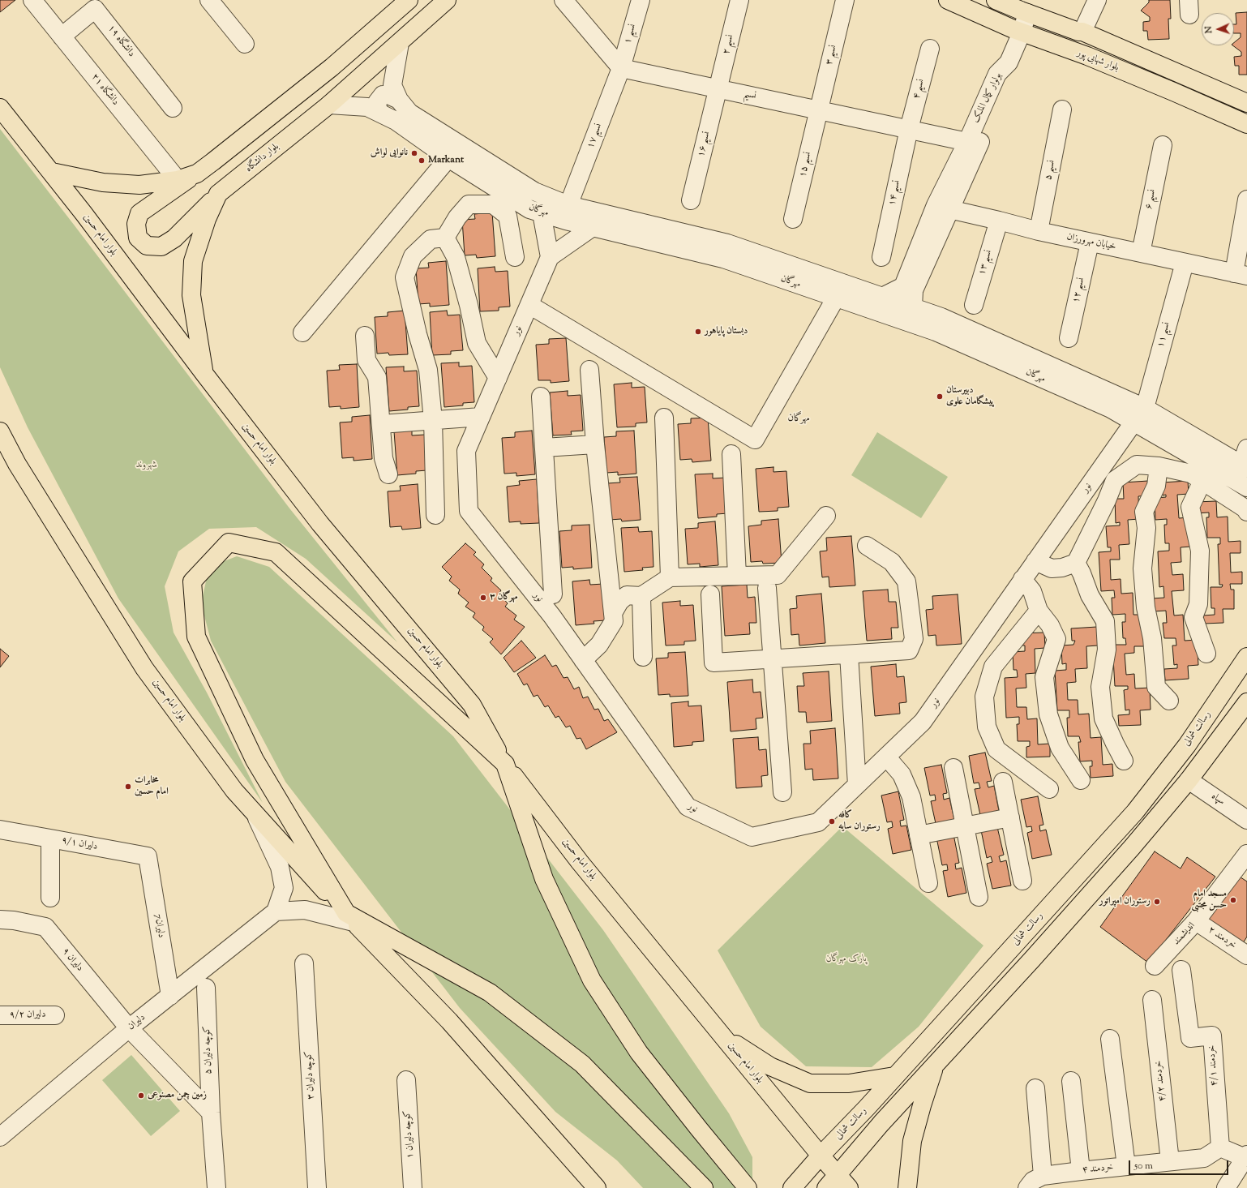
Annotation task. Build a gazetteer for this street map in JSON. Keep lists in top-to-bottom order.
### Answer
{
  "streets": {
    "main road": [
      "بلوار شهابی پور",
      "بلوار دانشگاه",
      "بلوار امام حسین",
      "رسالت شمالی"
    ],
    "street": [
      "نسیم ۱",
      "دانشگاه ۱۹",
      "نسیم ۲",
      "نسیم ۳",
      "نسیم ۴",
      "دانشگاه ۲۱",
      "نسیم",
      "بولوار کمال الملک",
      "نسیم ۱۷",
      "نسیم ۱۶",
      "نسیم ۱۵",
      "نسیم ۵",
      "نسیم ۱۴",
      "نسیم ۶",
      "مهرگان",
      "خیابان مهرورزان",
      "نسیم ۱۳",
      "نسیم ۱۲",
      "نور",
      "نسیم ۱۱",
      "سپاه",
      "دلیران ۹/۱",
      "دلیران7",
      "اندیشمند",
      "خردمند ۲",
      "دلیران ۹",
      "دلیران ۹/۲",
      "دلیران",
      "کوچه دلیران ۵",
      "خردمند ۴/۱",
      "کوچه دلیران ۳",
      "خردمند ۴/۲",
      "کوچه دلیران ۱",
      "خردمند ۴"
    ]
  },
  "crossings": [
    ["نسیم ۱", "نسیم"],
    ["نسیم ۱", "نسیم ۱۷"],
    ["دانشگاه ۱۹", "دانشگاه ۲۱"],
    ["نسیم ۲", "نسیم"],
    ["نسیم ۲", "نسیم ۱۶"],
    ["نسیم ۳", "نسیم"],
    ["نسیم ۳", "نسیم ۱۵"],
    ["نسیم ۴", "نسیم"],
    ["نسیم ۴", "نسیم ۱۴"],
    ["نسیم", "بولوار کمال الملک"],
    ["نسیم", "نسیم ۱۷"],
    ["نسیم", "نسیم ۱۶"],
    ["نسیم", "نسیم ۱۵"],
    ["نسیم", "نسیم ۱۴"],
    ["بولوار کمال الملک", "مهرگان"],
    ["بولوار کمال الملک", "خیابان مهرورزان"],
    ["نسیم ۱۷", "مهرگان"],
    ["بلوار دانشگاه", "مهرگان"],
    ["بلوار دانشگاه", "بلوار امام حسین"],
    ["نسیم ۵", "خیابان مهرورزان"],
    ["نسیم ۶", "خیابان مهرورزان"],
    ["مهرگان", "نور"],
    ["مهرگان", "نسیم ۱۱"],
    ["بلوار امام حسین", "رسالت شمالی"],
    ["خیابان مهرورزان", "نسیم ۱۳"],
    ["خیابان مهرورزان", "نسیم ۱۲"],
    ["خیابان مهرورزان", "نسیم ۱۱"],
    ["نور", "نسیم ۱۱"],
    ["دلیران ۹/۱", "دلیران7"],
    ["دلیران7", "دلیران"],
    ["اندیشمند", "خردمند ۲"],
    ["دلیران ۹", "دلیران"],
    ["خردمند ۴/۱", "خردمند ۴"],
    ["خردمند ۴/۲", "خردمند ۴"]
  ],
  "districts": ["مهرگان"],
  "parks": ["شهروند", "پارک مهرگان"],
  "places": [
    "نانوایی لواش",
    "Markant",
    "دبستان پایاهور",
    "دبیرستان پیشگامان علوی",
    "مهرگان ۳",
    "مخابرات امام حسین",
    "کافه رستوران سایه",
    "مسجد امام حسن مجتبی",
    "رستوران امپراتور",
    "زمین چمن مصنوعی"
  ],
  "scale_bar": "50 m",
  "north": "left"
}
